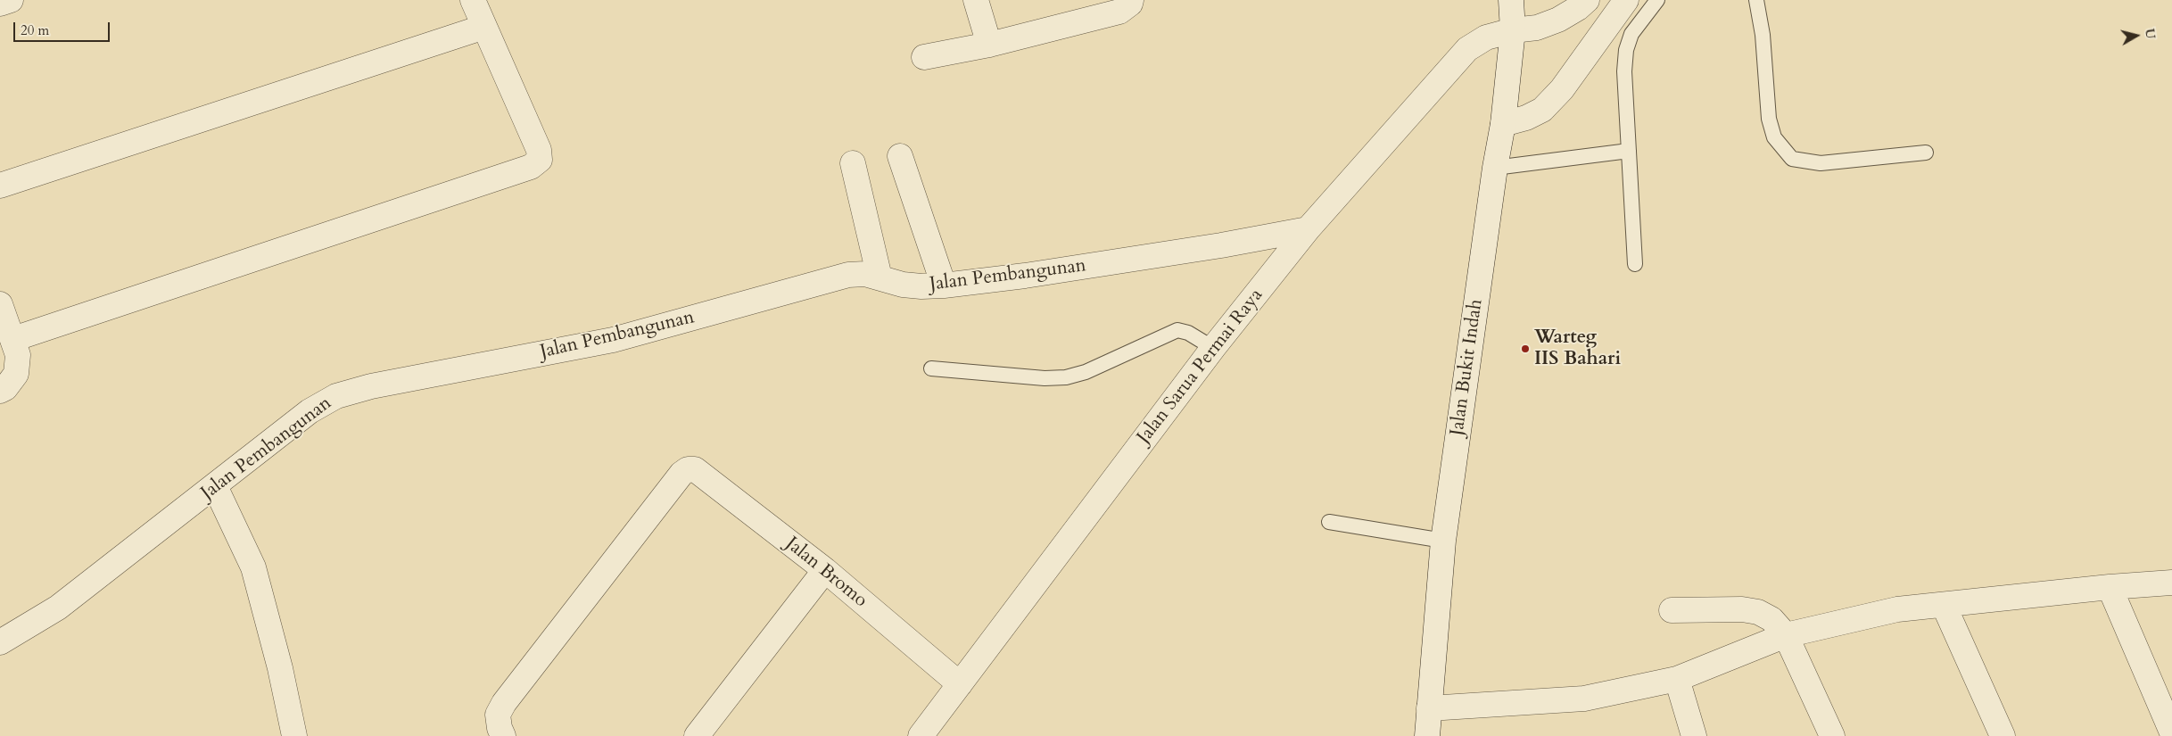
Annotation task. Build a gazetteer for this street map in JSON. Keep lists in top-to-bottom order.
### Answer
{
  "streets": {
    "street": [
      "Jalan Pembangunan",
      "Jalan Sarua Permai Raya",
      "Jalan Bukit Indah",
      "Jalan Bromo"
    ]
  },
  "crossings": [
    ["Jalan Pembangunan", "Jalan Sarua Permai Raya"],
    ["Jalan Sarua Permai Raya", "Jalan Bukit Indah"],
    ["Jalan Sarua Permai Raya", "Jalan Bromo"]
  ],
  "places": ["Warteg IIS Bahari"],
  "scale_bar": "20 m",
  "north": "right"
}
